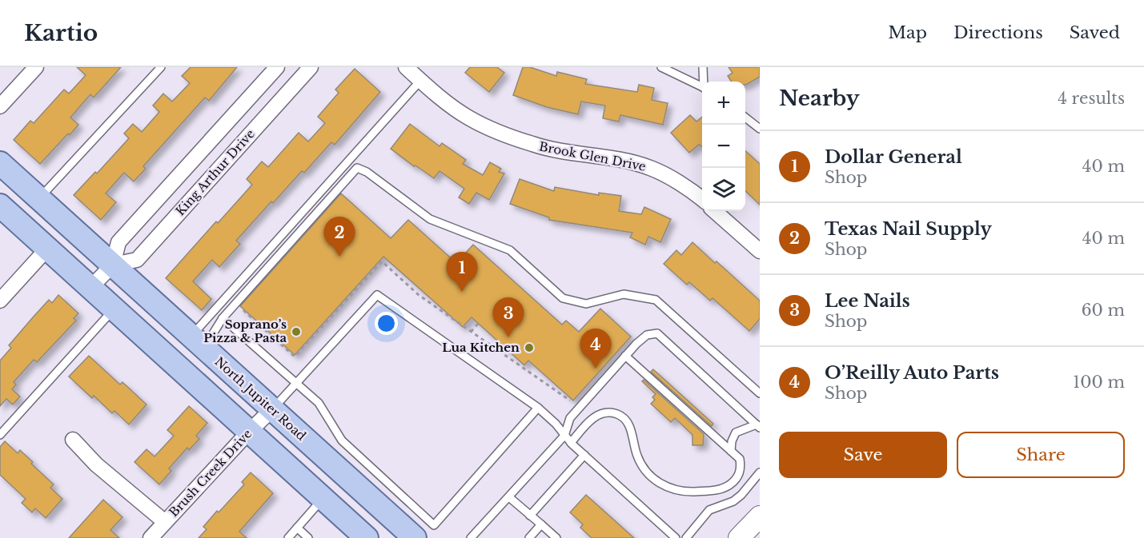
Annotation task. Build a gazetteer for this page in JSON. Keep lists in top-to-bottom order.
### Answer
{
  "streets": {
    "main road": ["North Jupiter Road"],
    "street": ["Brook Glen Drive", "King Arthur Drive", "Brush Creek Drive"]
  },
  "crossings": [
    ["King Arthur Drive", "North Jupiter Road"],
    ["North Jupiter Road", "Brush Creek Drive"]
  ],
  "places": ["Soprano’s Pizza & Pasta", "Lua Kitchen"],
  "page": {
    "header": "Kartio",
    "nav": ["Map", "Directions", "Saved"],
    "heading": ["Nearby", "4 results"],
    "map_buttons": ["+", "−"],
    "list": [
      {
        "mark": "1",
        "name": "Dollar General",
        "note": "Shop",
        "value": "40 m"
      },
      {
        "mark": "2",
        "name": "Texas Nail Supply",
        "note": "Shop",
        "value": "40 m"
      },
      {
        "mark": "3",
        "name": "Lee Nails",
        "note": "Shop",
        "value": "60 m"
      },
      {
        "mark": "4",
        "name": "O’Reilly Auto Parts",
        "note": "Shop",
        "value": "100 m"
      }
    ],
    "pins": [
      "2",
      "1",
      "3",
      "4"
    ],
    "buttons": ["Save", "Share"]
  }
}
